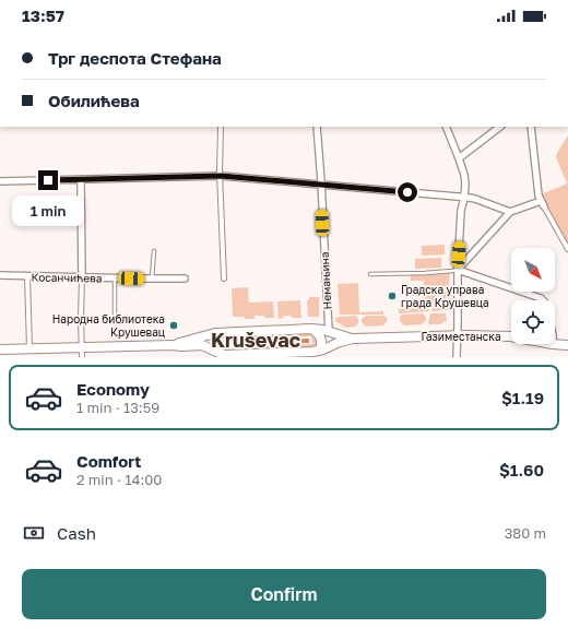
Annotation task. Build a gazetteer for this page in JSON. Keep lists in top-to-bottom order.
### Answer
{
  "streets": {
    "main road": ["Газиместанска"],
    "street": ["Косанчићева", "Немањина"]
  },
  "districts": ["Kruševac"],
  "places": ["Градска управа града Крушевца", "Народна библиотека Крушевац"],
  "north": "bottom right",
  "page": {
    "status": "13:57",
    "banner": ["Трг деспота Стефана", "Обилићева"],
    "bubble": "1 min",
    "list": [
      {
        "name": "Economy",
        "note": "1 min · 13:59",
        "value": "$1.19"
      },
      {
        "name": "Comfort",
        "note": "2 min · 14:00",
        "value": "$1.60"
      }
    ],
    "pay": ["Cash", "380 m"],
    "buttons": "Confirm"
  }
}
